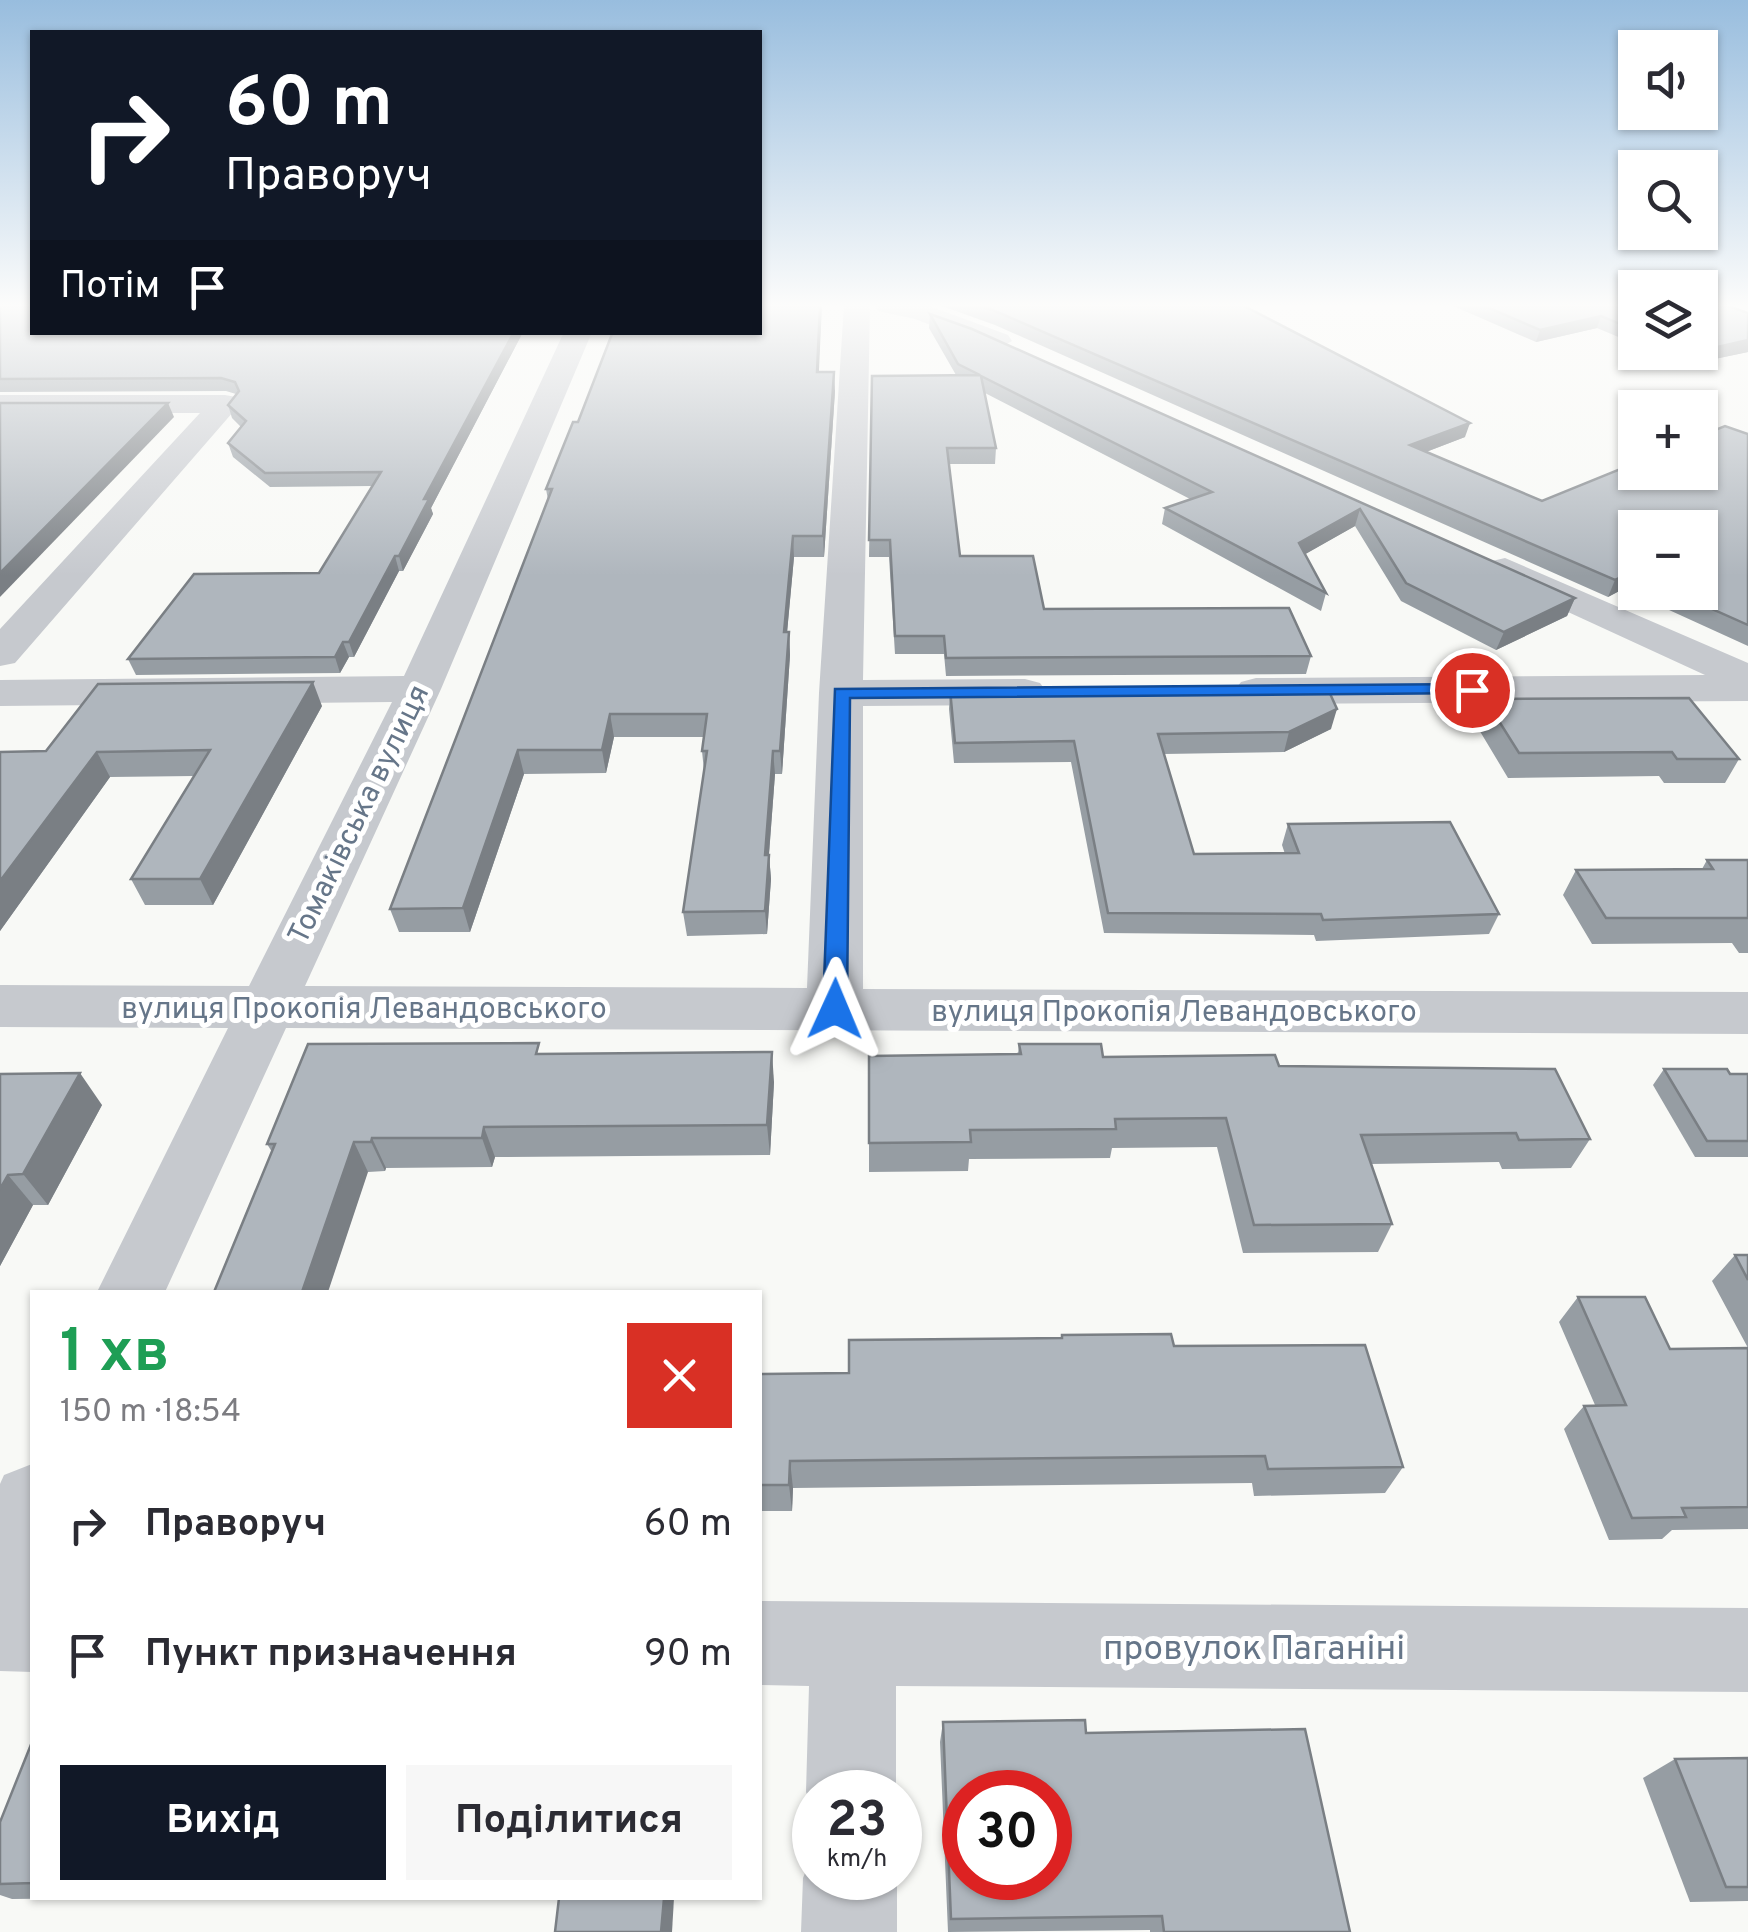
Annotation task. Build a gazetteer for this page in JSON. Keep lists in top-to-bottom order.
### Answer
{
  "streets": {
    "street": ["Томаківська вулиця", "вулиця Прокопія Левандовського", "провулок Паганіні"]
  },
  "crossings": [
    ["Томаківська вулиця", "вулиця Прокопія Левандовського"]
  ],
  "page": {
    "map_buttons": ["+", "−"],
    "turn": ["60 m", "Праворуч"],
    "then": "Потім",
    "heading": ["1 хв", "150 m · 18:54"],
    "list": [
      {
        "name": "Праворуч",
        "value": "60 m"
      },
      {
        "name": "Пункт призначення",
        "value": "90 m"
      }
    ],
    "buttons": ["Вихід", "Поділитися"],
    "speed": "23 km/h",
    "limit": "30"
  }
}
